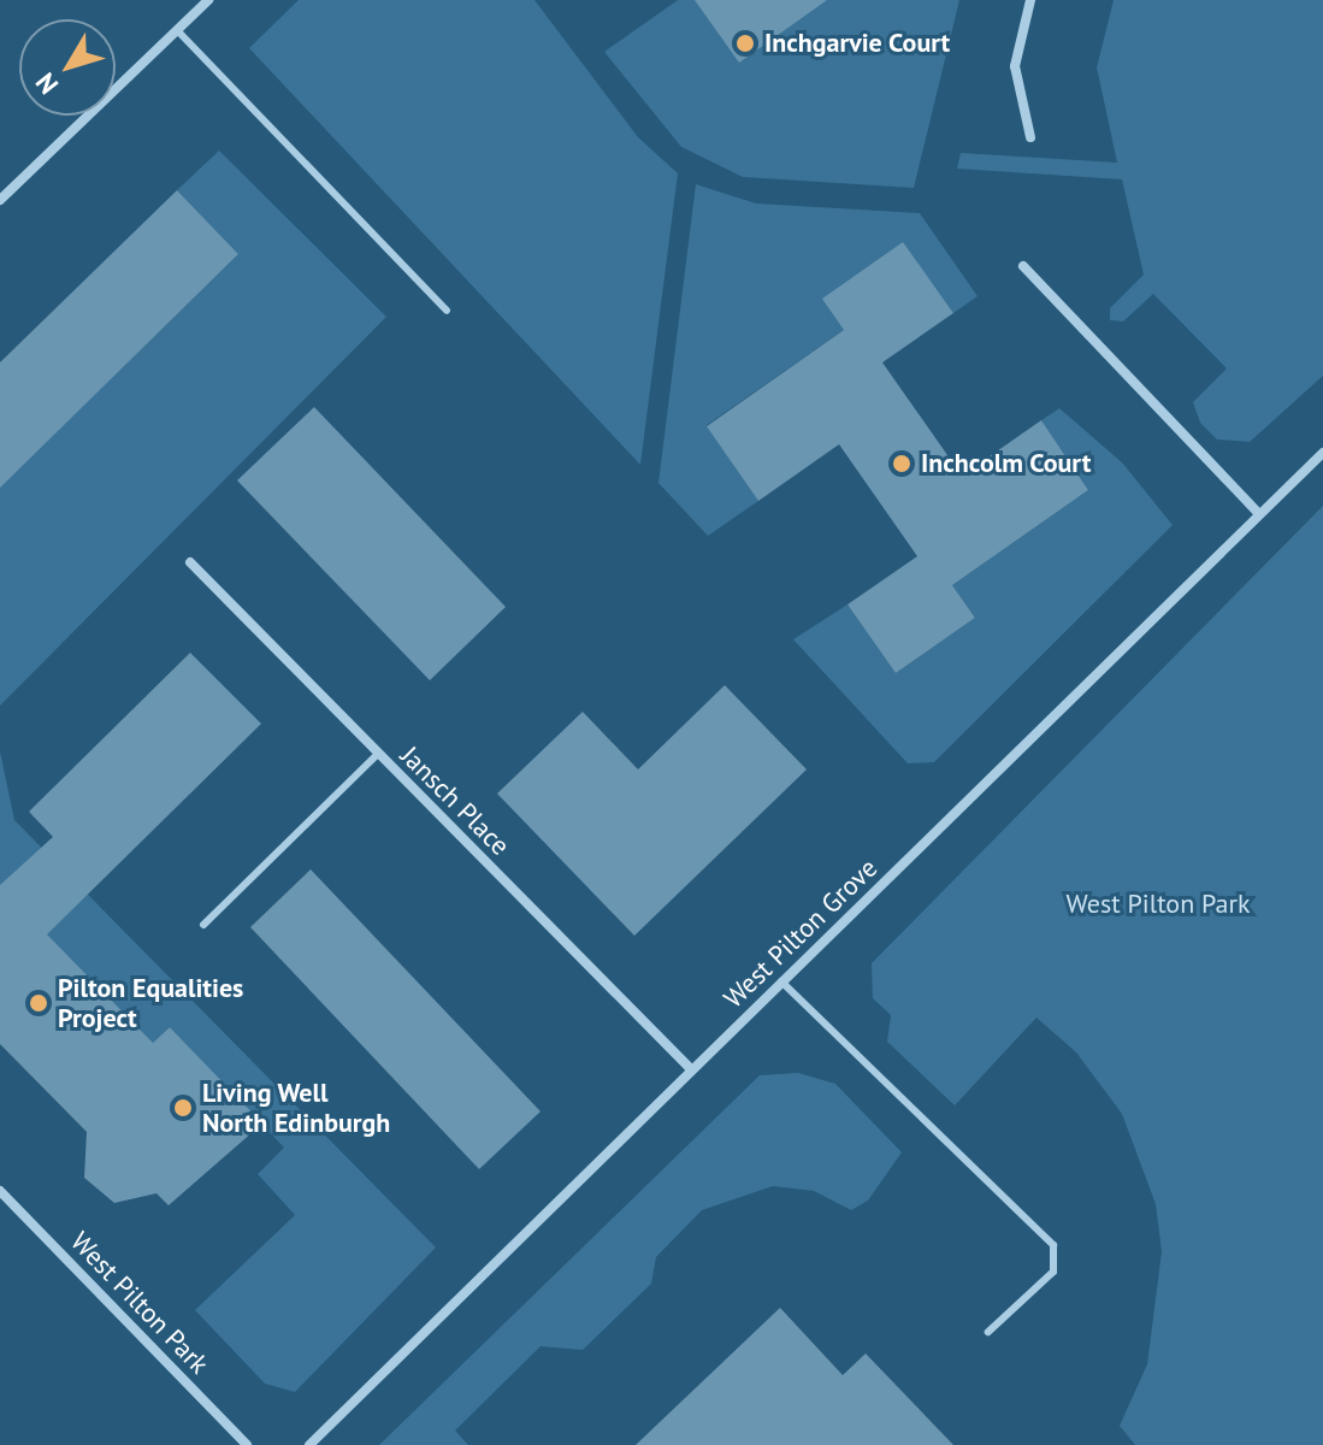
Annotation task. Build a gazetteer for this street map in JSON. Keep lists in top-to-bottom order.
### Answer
{
  "streets": {
    "street": ["Jansch Place", "West Pilton Grove", "West Pilton Park"]
  },
  "crossings": [
    ["Jansch Place", "West Pilton Grove"]
  ],
  "parks": ["West Pilton Park"],
  "places": [
    "Inchgarvie Court",
    "Inchcolm Court",
    "Pilton Equalities Project",
    "Living Well North Edinburgh"
  ],
  "north": "bottom left"
}
